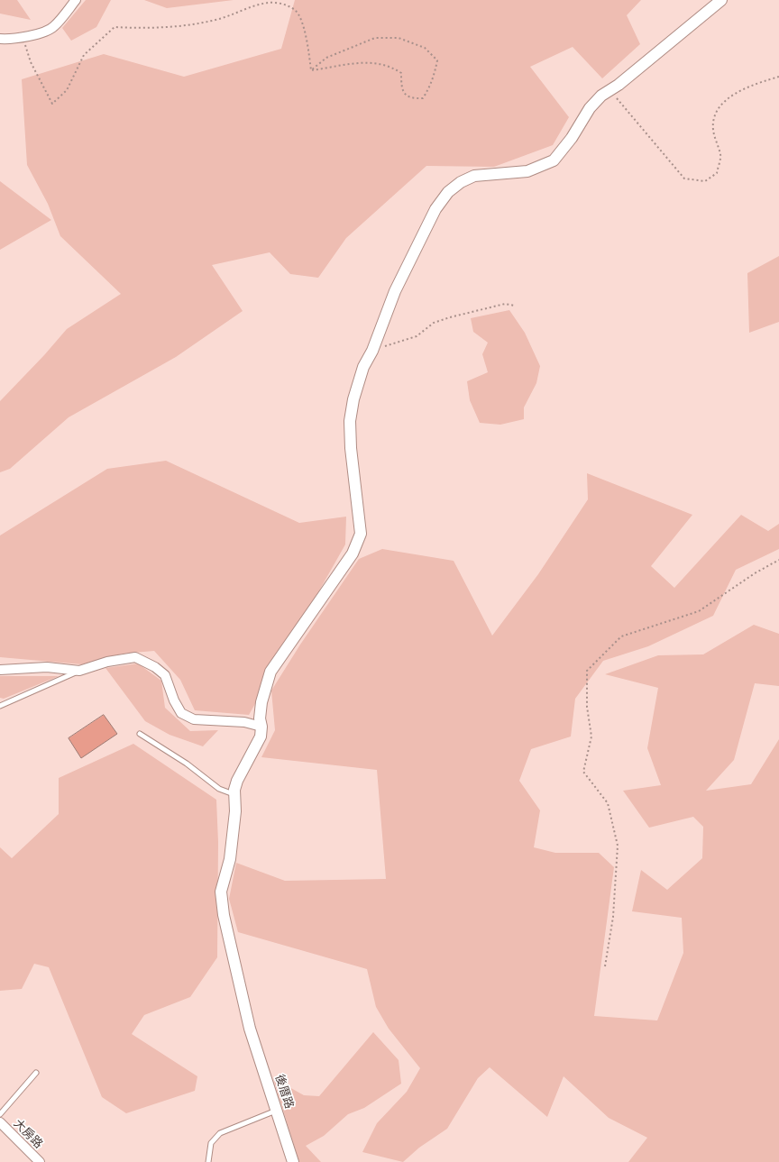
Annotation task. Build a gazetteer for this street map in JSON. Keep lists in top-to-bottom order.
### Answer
{
  "streets": {
    "street": ["後厝路", "大房路"]
  }
}
